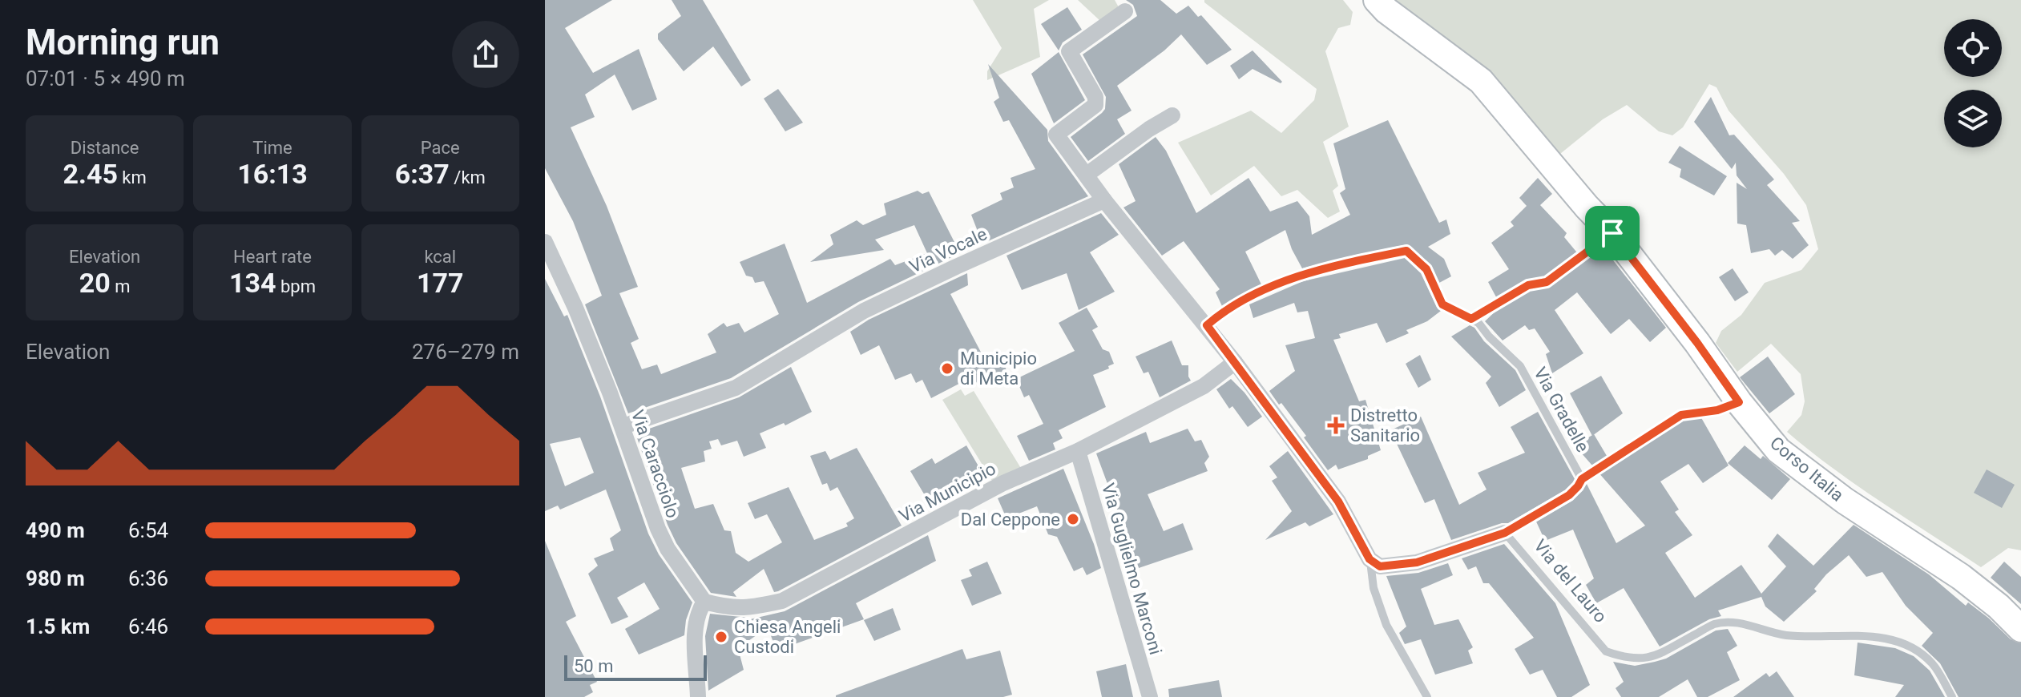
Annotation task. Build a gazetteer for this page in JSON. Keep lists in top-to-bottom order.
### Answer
{
  "streets": {
    "main road": ["Corso Italia"],
    "street": [
      "Via Vocale",
      "Via Caracciolo",
      "Via Municipio",
      "Via Guglielmo Marconi"
    ],
    "lane": ["Via Gradelle", "Via del Lauro"]
  },
  "crossings": [
    ["Via Vocale", "Via Caracciolo"],
    ["Via Gradelle", "Via del Lauro"],
    ["Via Caracciolo", "Via Municipio"],
    ["Via Municipio", "Via Guglielmo Marconi"]
  ],
  "places": {
    "other": ["Municipio di Meta", "Dal Ceppone", "Chiesa Angeli Custodi"],
    "health": ["Distretto Sanitario"]
  },
  "scale_bar": "50 m",
  "page": {
    "heading": ["Morning run", "07:01 · 5 × 490 m"],
    "stats": [
      ["Distance", "2.45 km"],
      ["Time", "16:13"],
      ["Pace", "6:37 /km"],
      ["Elevation", "20 m"],
      ["Heart rate", "134 bpm"],
      ["kcal", "177"]
    ],
    "chart": ["Elevation", "276–279 m"],
    "list": [
      {
        "name": "490 m",
        "note": "6:54"
      },
      {
        "name": "980 m",
        "note": "6:36"
      },
      {
        "name": "1.5 km",
        "note": "6:46"
      }
    ],
    "scale": "50 m"
  }
}
